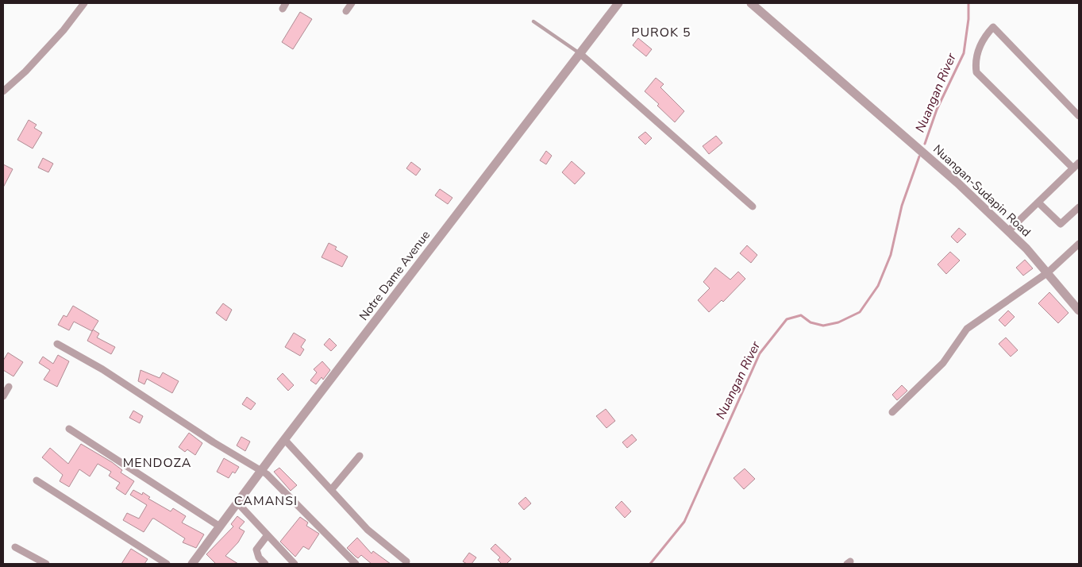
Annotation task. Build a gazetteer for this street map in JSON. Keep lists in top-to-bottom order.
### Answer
{
  "streets": {
    "street": ["Nuangan-Sudapin Road", "Notre Dame Avenue"]
  },
  "districts": ["PUROK 5", "MENDOZA", "CAMANSI"],
  "water": ["Nuangan River"]
}
